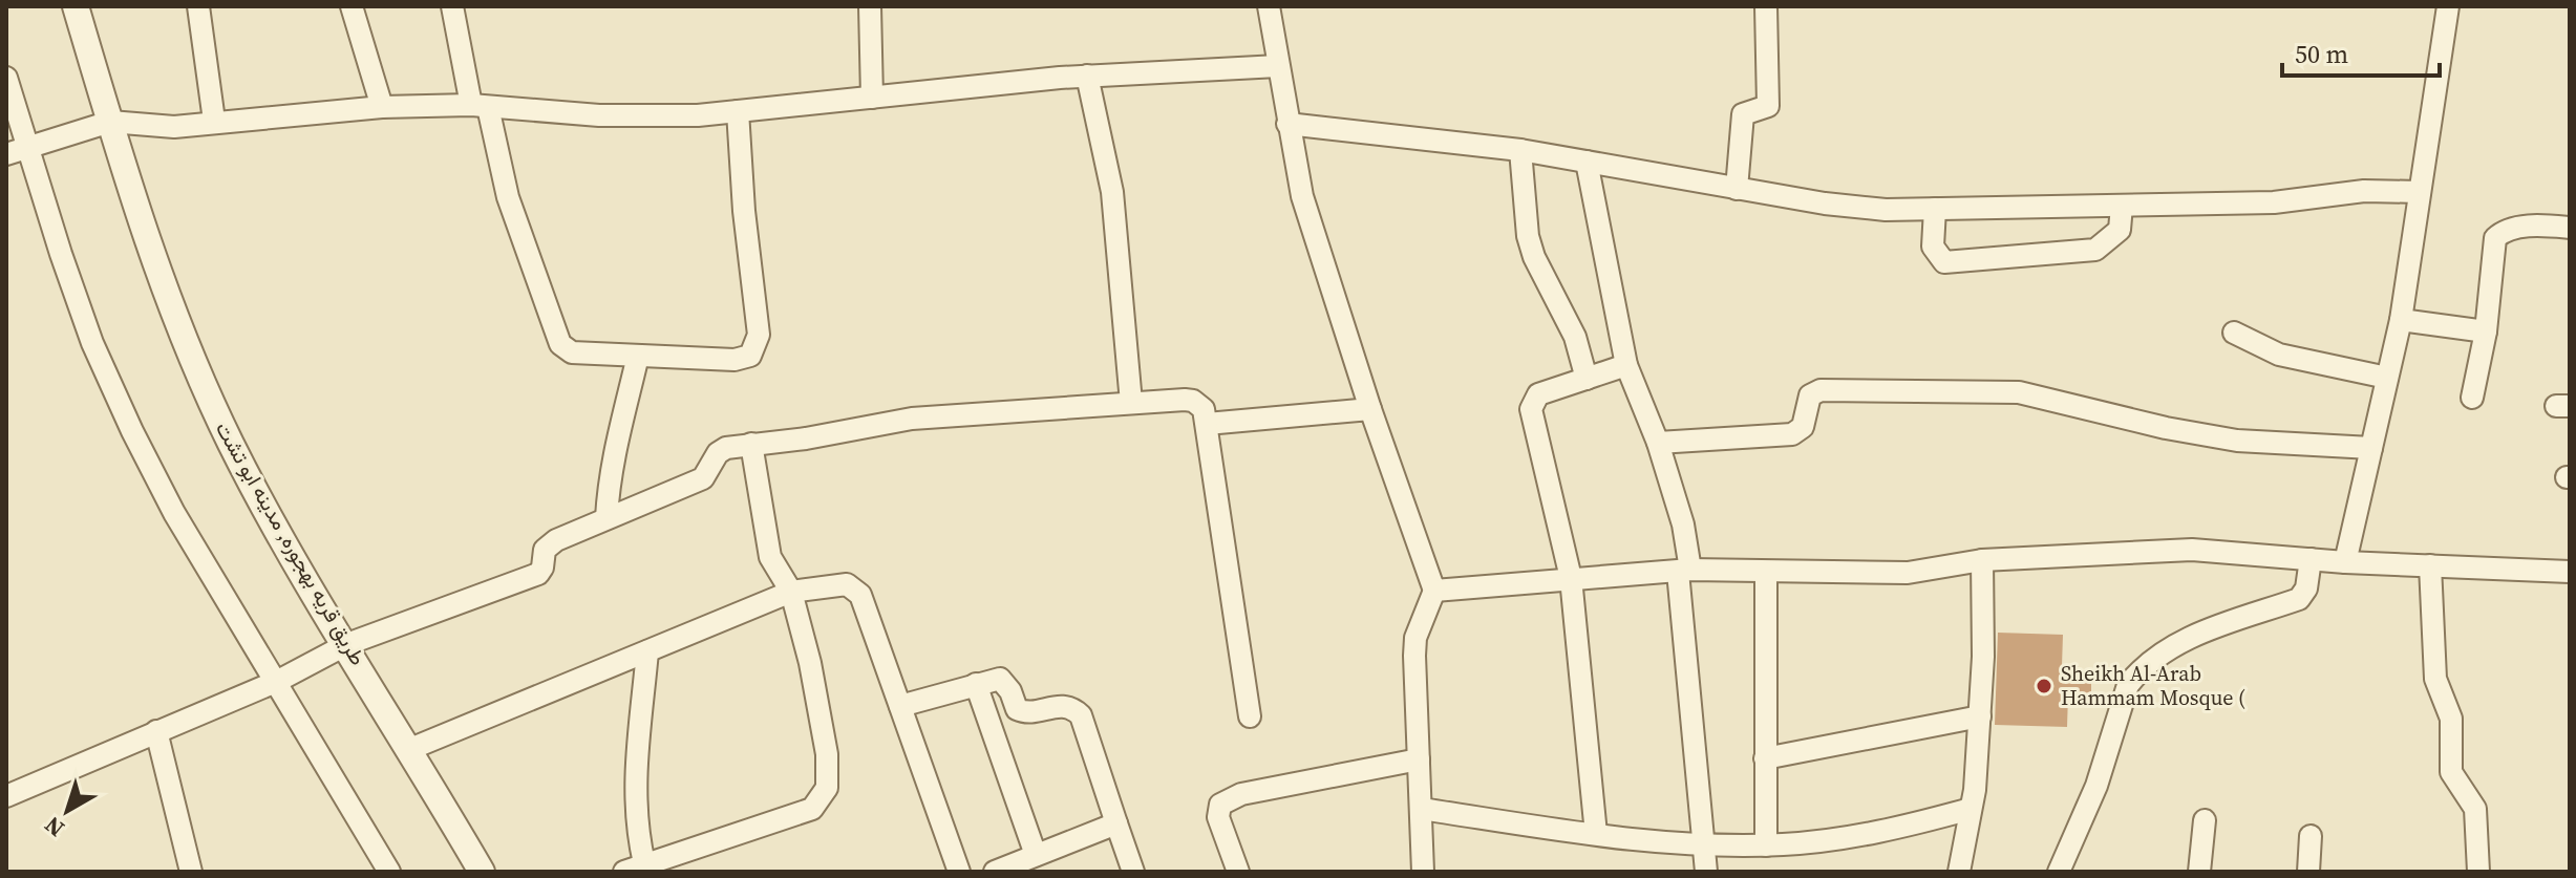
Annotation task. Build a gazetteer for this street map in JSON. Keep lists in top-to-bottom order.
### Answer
{
  "streets": {
    "street": ["طريق قريه بهجوره, مدينه ابو تشت"]
  },
  "places": ["Sheikh Al-Arab Hammam Mosque ("],
  "scale_bar": "50 m",
  "north": "bottom left"
}
